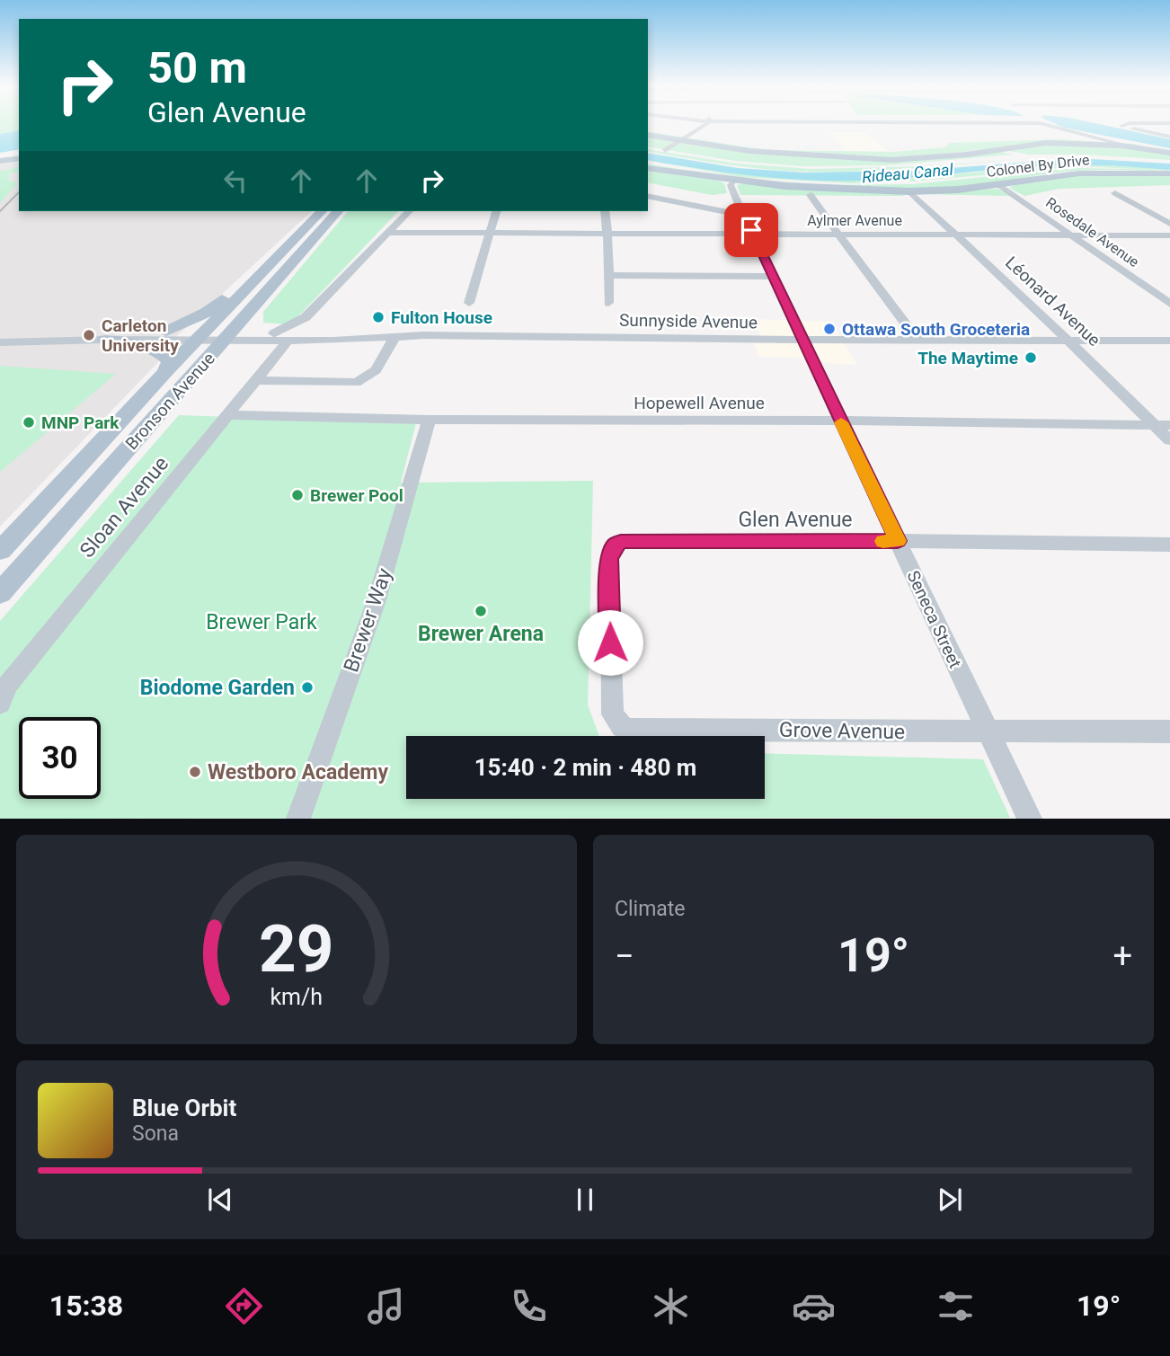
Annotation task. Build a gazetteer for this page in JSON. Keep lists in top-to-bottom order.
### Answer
{
  "streets": {
    "main road": ["Colonel By Drive", "Bronson Avenue"],
    "street": [
      "Aylmer Avenue",
      "Rosedale Avenue",
      "Léonard Avenue",
      "Sunnyside Avenue",
      "Hopewell Avenue",
      "Sloan Avenue",
      "Glen Avenue",
      "Seneca Street",
      "Brewer Way",
      "Grove Avenue"
    ]
  },
  "crossings": [
    ["Colonel By Drive", "Rosedale Avenue"],
    ["Colonel By Drive", "Léonard Avenue"],
    ["Colonel By Drive", "Seneca Street"],
    ["Aylmer Avenue", "Rosedale Avenue"],
    ["Aylmer Avenue", "Léonard Avenue"],
    ["Aylmer Avenue", "Seneca Street"],
    ["Léonard Avenue", "Sunnyside Avenue"],
    ["Léonard Avenue", "Hopewell Avenue"],
    ["Sunnyside Avenue", "Bronson Avenue"],
    ["Sunnyside Avenue", "Sloan Avenue"],
    ["Sunnyside Avenue", "Seneca Street"],
    ["Hopewell Avenue", "Sloan Avenue"],
    ["Hopewell Avenue", "Seneca Street"],
    ["Hopewell Avenue", "Brewer Way"],
    ["Glen Avenue", "Seneca Street"],
    ["Glen Avenue", "Grove Avenue"],
    ["Seneca Street", "Grove Avenue"]
  ],
  "water": ["Rideau Canal"],
  "parks": ["Brewer Park"],
  "places": [
    "Fulton House",
    "Ottawa South Groceteria",
    "Carleton University",
    "The Maytime",
    "MNP Park",
    "Brewer Pool",
    "Brewer Arena",
    "Biodome Garden",
    "Westboro Academy"
  ],
  "page": {
    "turn": ["50 m", "Glen Avenue"],
    "limit": "30",
    "trip": "15:40 · 2 min · 480 m",
    "tile": "Climate",
    "heat": ["−", "19°", "+"],
    "song": ["Blue Orbit", "Sona"],
    "tabs": ["15:38", "19°"],
    "gauge": ["29", "km/h"]
  }
}
